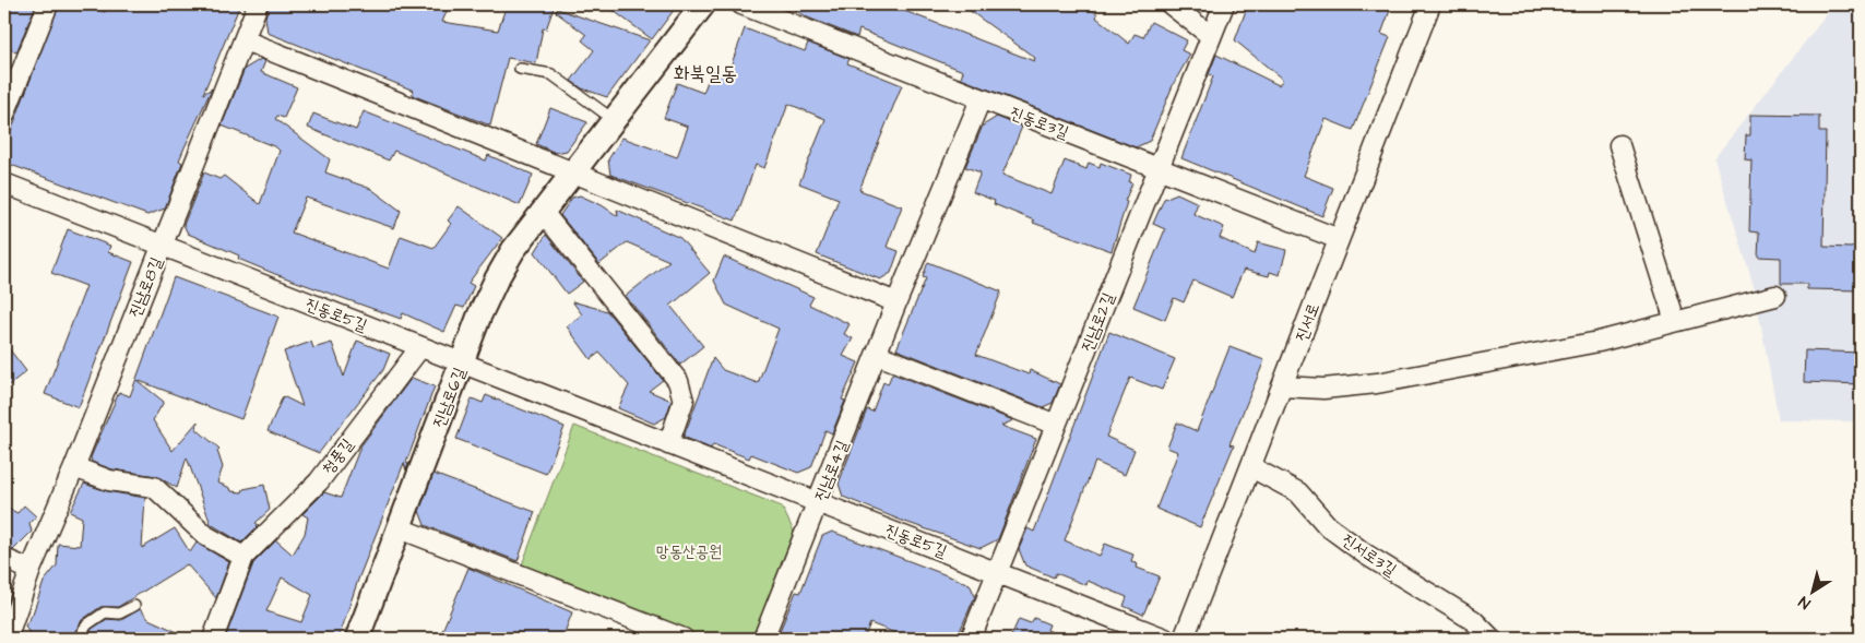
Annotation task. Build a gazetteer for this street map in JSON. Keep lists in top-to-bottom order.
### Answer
{
  "streets": {
    "street": [
      "진동로3길",
      "진남로8길",
      "진동로5길",
      "진남로2길",
      "진서로",
      "진남로6길",
      "청풍길",
      "진남로4길",
      "진서로3길"
    ]
  },
  "crossings": [
    ["진동로3길", "진남로2길"],
    ["진동로3길", "진서로"],
    ["진동로3길", "진남로4길"],
    ["진남로8길", "진동로5길"],
    ["진동로5길", "진남로2길"],
    ["진동로5길", "진남로6길"],
    ["진동로5길", "청풍길"],
    ["진동로5길", "진남로4길"],
    ["진서로", "진서로3길"]
  ],
  "districts": ["화북일동"],
  "parks": ["망동산공원"],
  "north": "bottom left"
}
